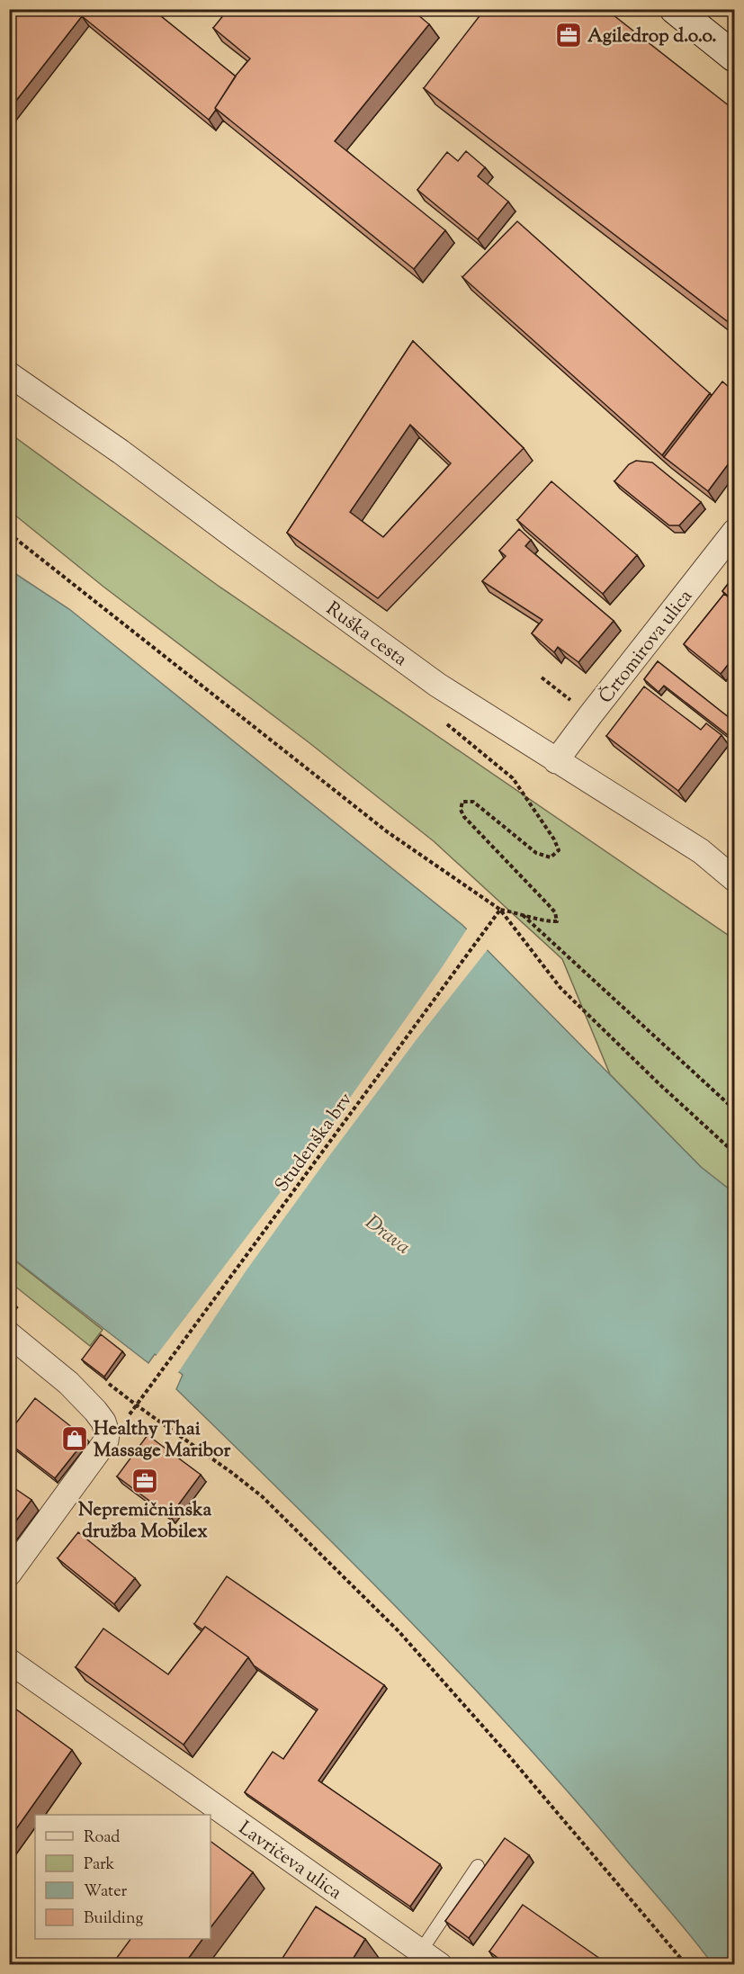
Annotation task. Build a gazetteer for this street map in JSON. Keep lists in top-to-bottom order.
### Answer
{
  "streets": {
    "street": ["Ruška cesta", "Črtomirova ulica", "Lavričeva ulica"],
    "path": ["Studenška brv"]
  },
  "crossings": [
    ["Ruška cesta", "Črtomirova ulica"]
  ],
  "water": ["Drava"],
  "places": {
    "office": ["Agiledrop d.o.o.", "Nepremičninska družba Mobilex"],
    "shop": ["Healthy Thai Massage Maribor"]
  },
  "legend": [
    "Road",
    "Park",
    "Water",
    "Building"
  ]
}
